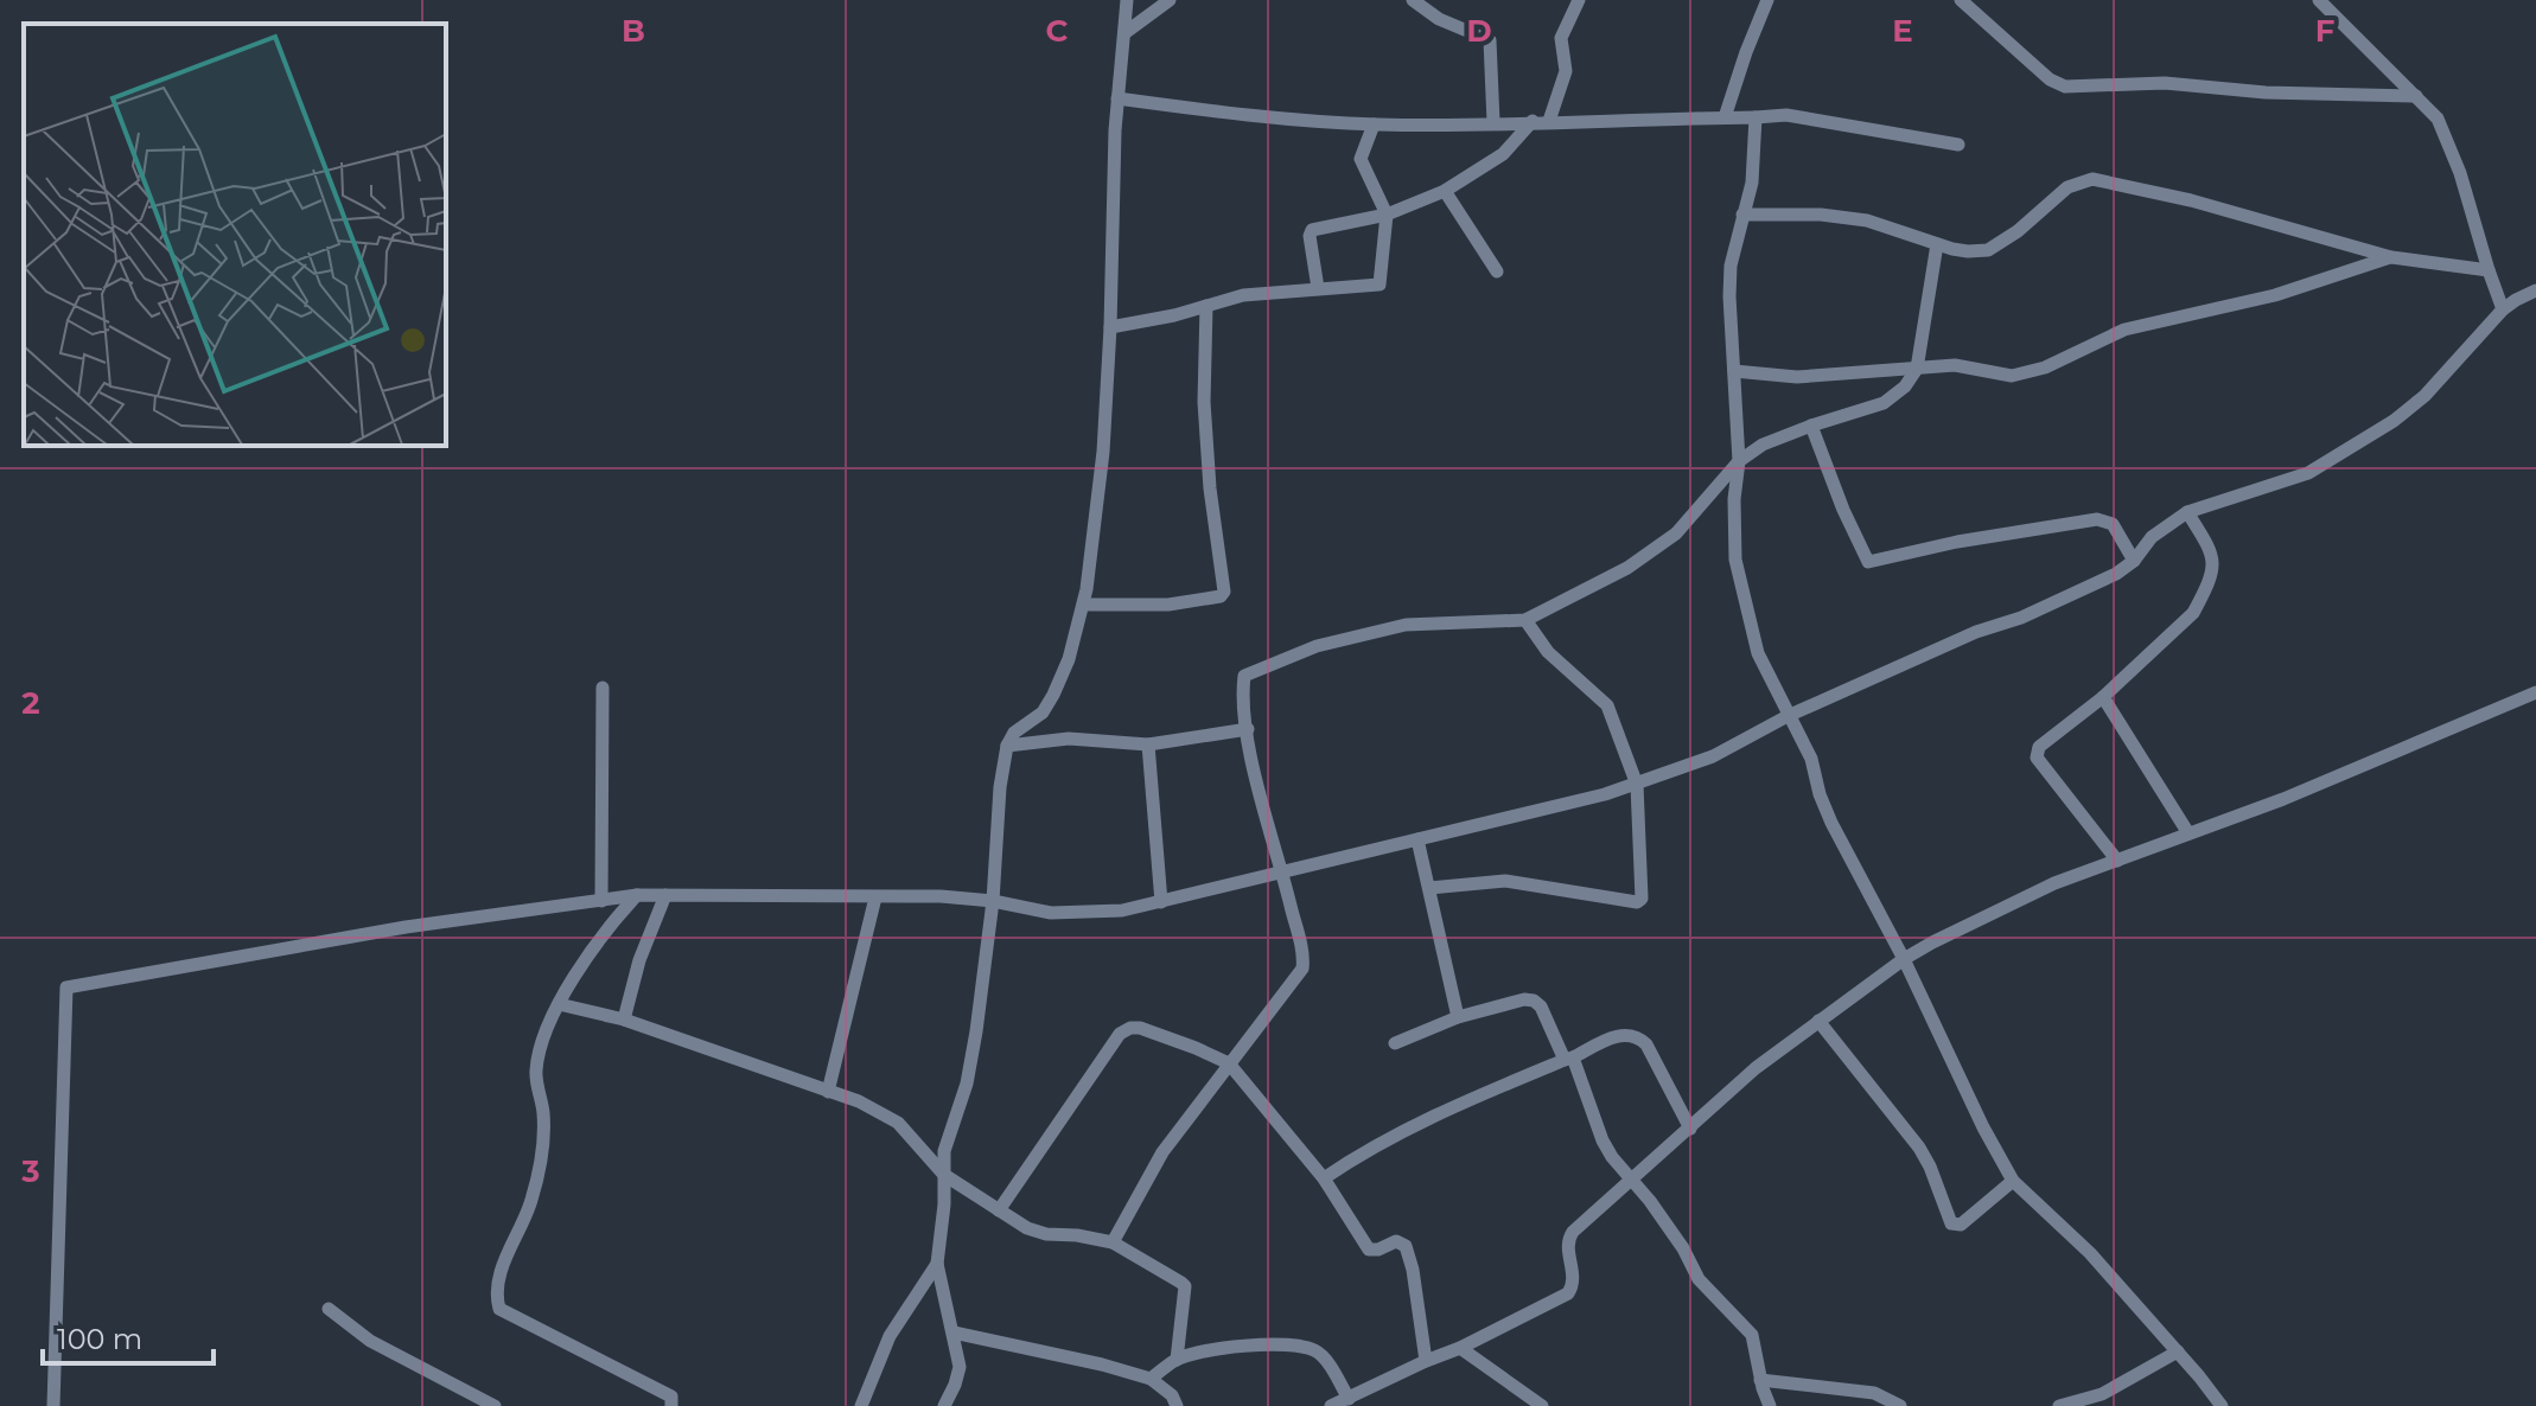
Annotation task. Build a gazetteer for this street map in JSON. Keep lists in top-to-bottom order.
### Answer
{
  "scale_bar": "100 m",
  "grid": {
    "columns": [
      "B",
      "C",
      "D",
      "E",
      "F"
    ],
    "rows": ["2", "3"]
  }
}
